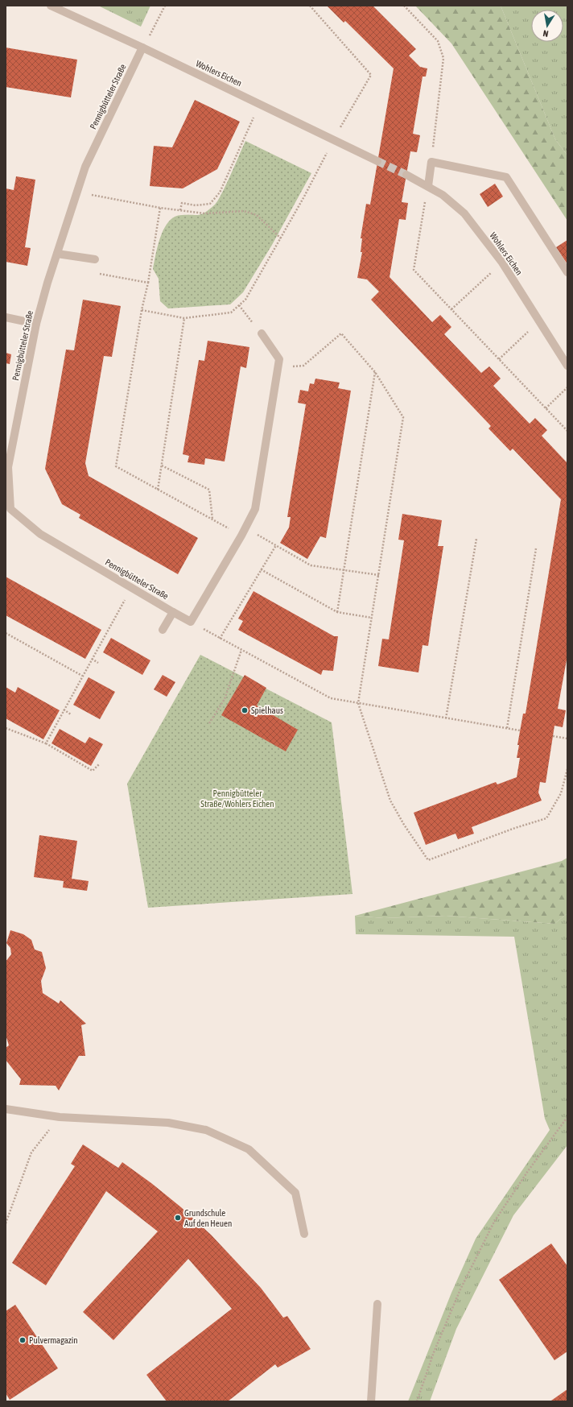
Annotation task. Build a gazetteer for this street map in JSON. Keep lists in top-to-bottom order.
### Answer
{
  "streets": {
    "street": ["Wohlers Eichen", "Pennigbütteler Straße"]
  },
  "crossings": [
    ["Wohlers Eichen", "Pennigbütteler Straße"]
  ],
  "parks": ["Pennigbütteler Straße/Wohlers Eichen"],
  "places": ["Spielhaus", "Grundschule Auf den Heuen", "Pulvermagazin"],
  "north": "bottom"
}
